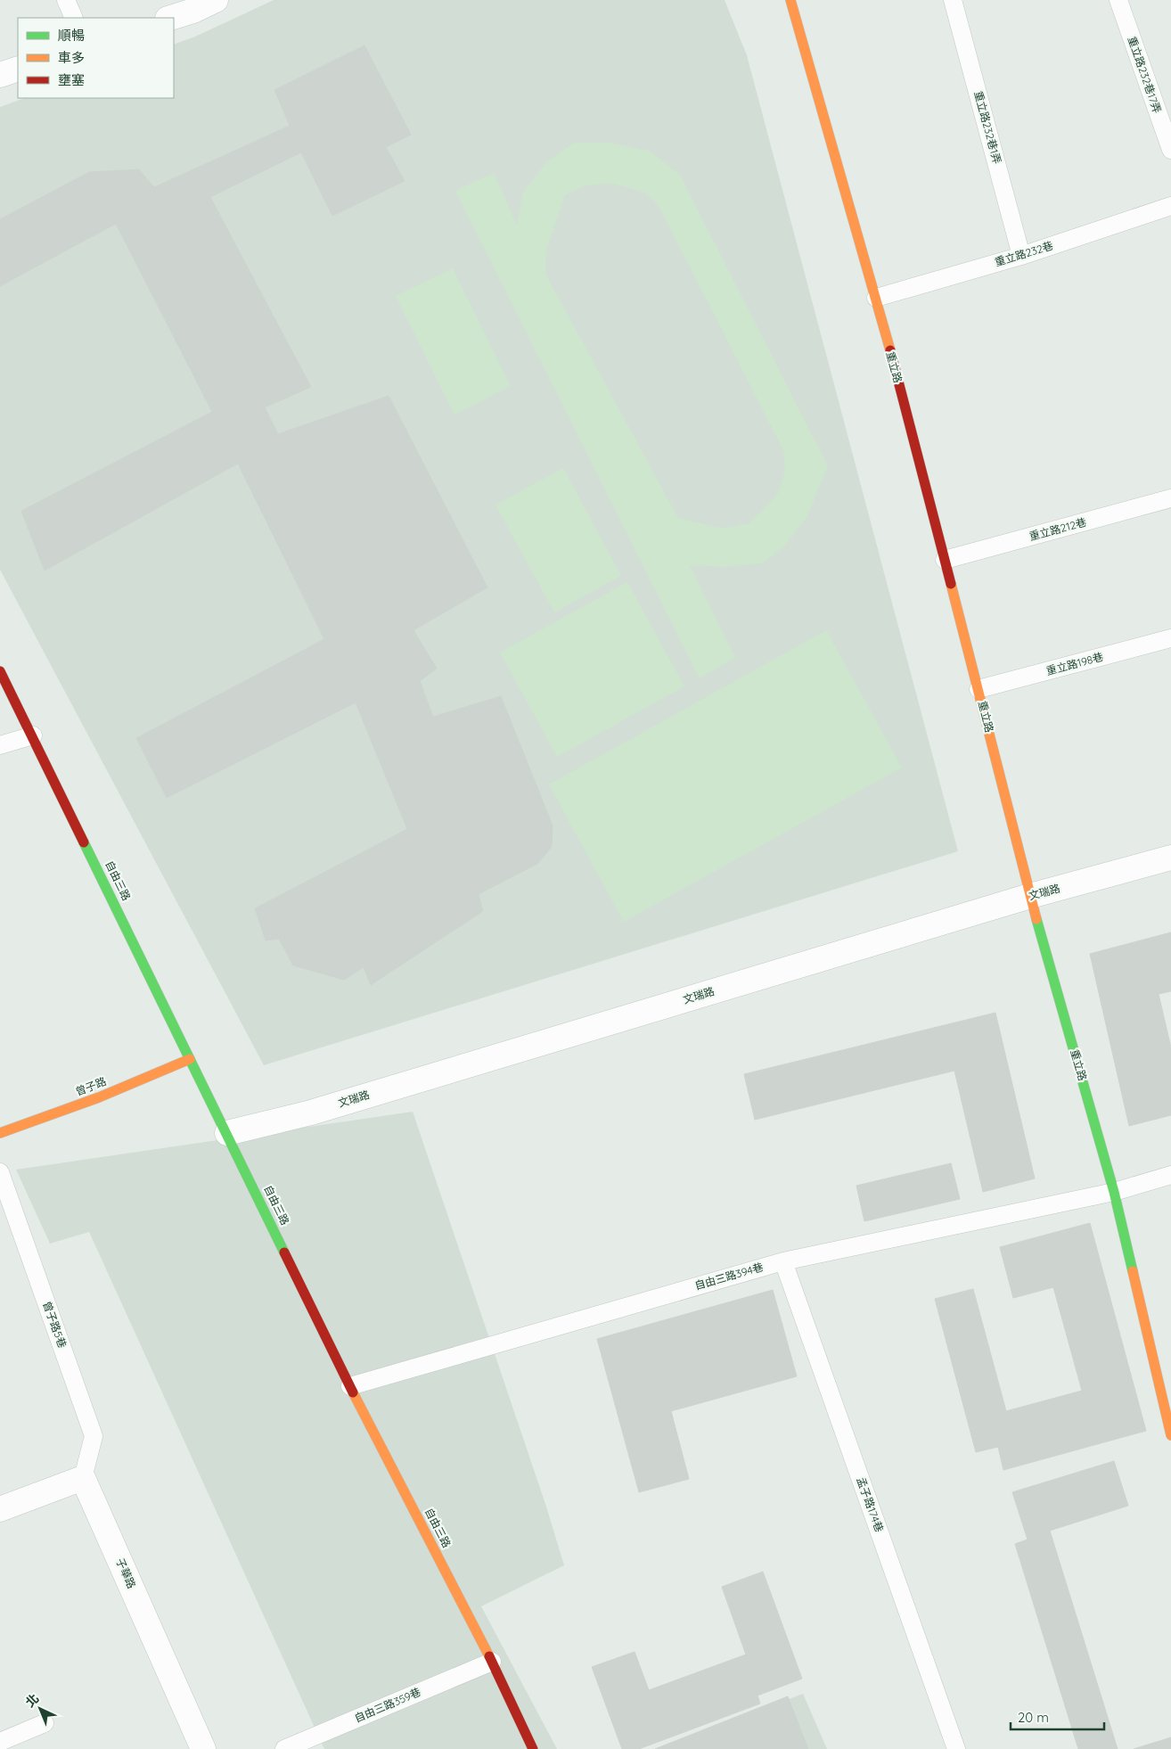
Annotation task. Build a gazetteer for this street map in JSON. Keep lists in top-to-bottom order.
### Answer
{
  "streets": {
    "street": [
      "重立路",
      "自由三路",
      "文瑞路",
      "曾子路",
      "子華路"
    ],
    "lane": [
      "重立路232巷17弄",
      "重立路232巷1弄",
      "重立路232巷",
      "重立路212巷",
      "重立路198巷",
      "自由三路394巷",
      "曾子路5巷",
      "孟子路174巷",
      "自由三路359巷"
    ]
  },
  "crossings": [
    ["重立路232巷1弄", "重立路232巷"],
    ["重立路232巷", "重立路"],
    ["重立路", "重立路212巷"],
    ["重立路", "重立路198巷"],
    ["重立路", "文瑞路"],
    ["重立路", "自由三路394巷"],
    ["自由三路", "文瑞路"],
    ["自由三路", "曾子路"],
    ["自由三路", "自由三路394巷"],
    ["自由三路", "自由三路359巷"],
    ["自由三路394巷", "孟子路174巷"],
    ["曾子路5巷", "子華路"]
  ],
  "legend": ["順暢", "車多", "壅塞"],
  "scale_bar": "20 m",
  "north": "top left"
}
